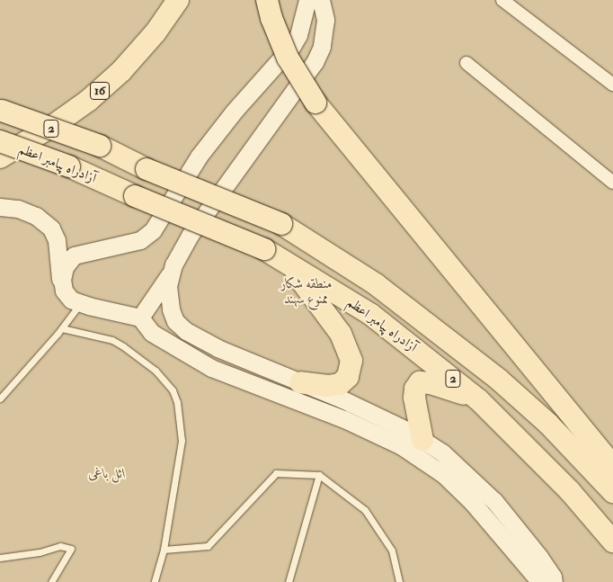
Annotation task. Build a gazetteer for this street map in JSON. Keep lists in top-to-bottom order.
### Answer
{
  "streets": {
    "highway": ["16", "2", "آزادراه پیامبر اعظم"]
  },
  "parks": ["منطقه شکار ممنوع سهند", "ائل باغی"]
}
